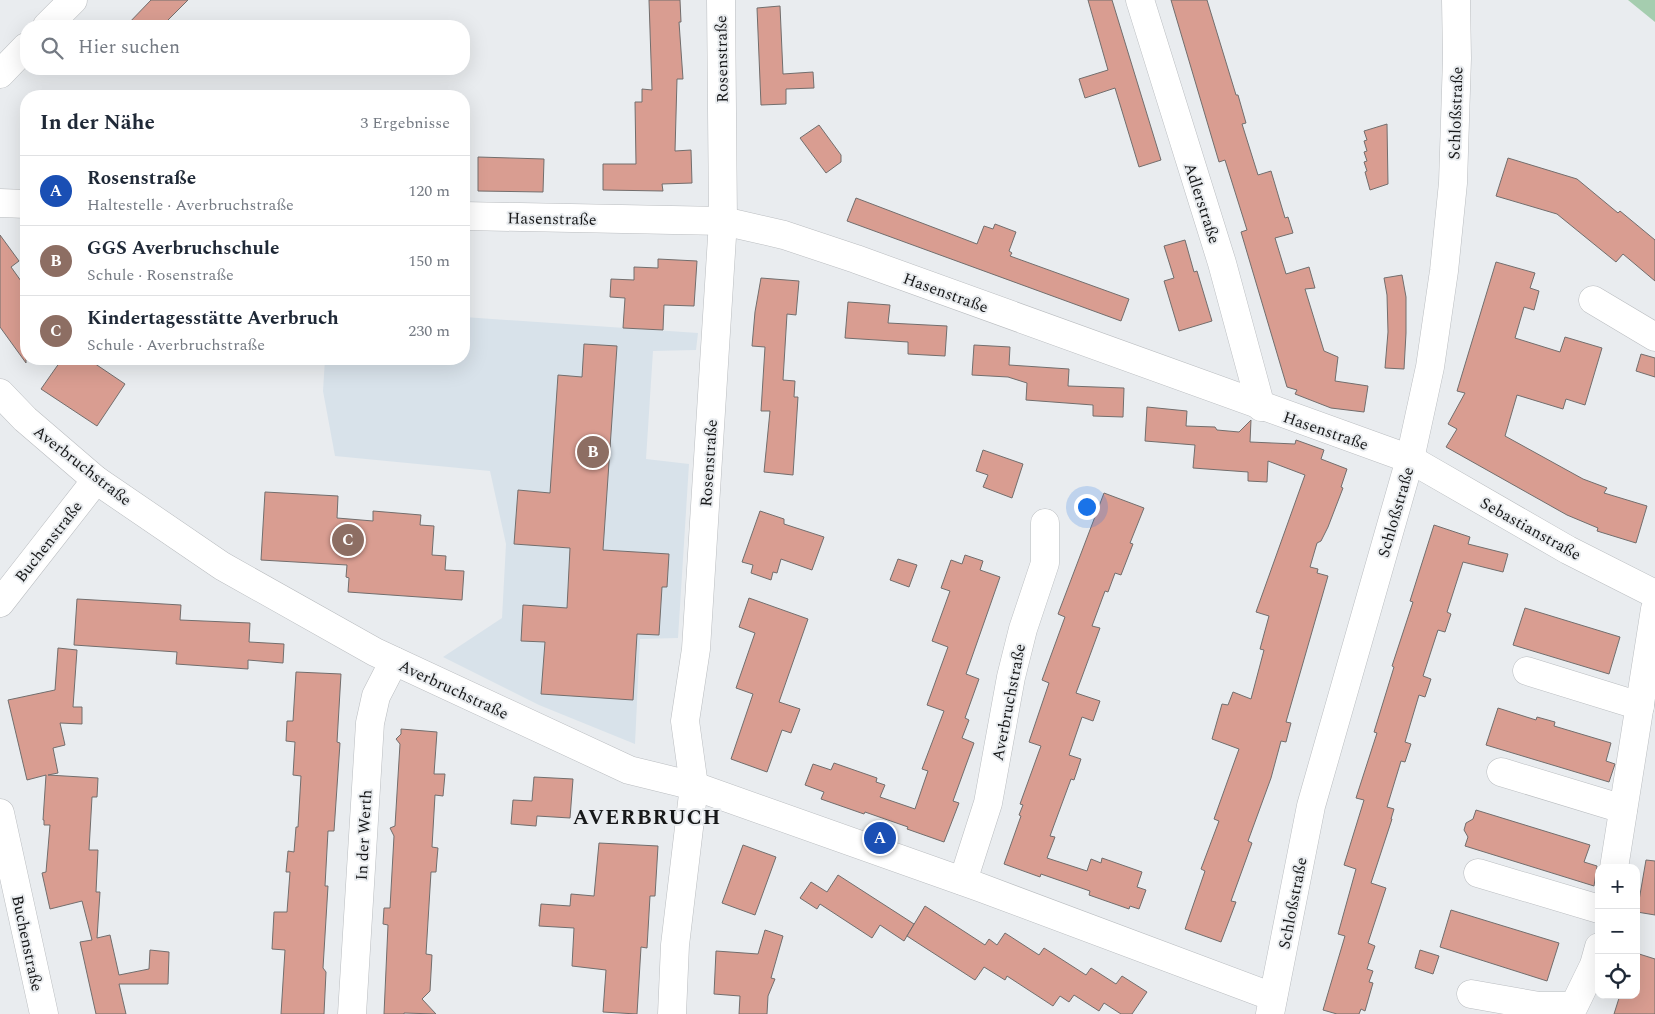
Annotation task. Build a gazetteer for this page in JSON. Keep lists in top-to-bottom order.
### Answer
{
  "streets": {
    "street": [
      "Rosenstraße",
      "Schloßstraße",
      "Adlerstraße",
      "Hasenstraße",
      "Averbruchstraße",
      "Sebastianstraße",
      "Buchenstraße",
      "In der Werth"
    ]
  },
  "crossings": [
    ["Rosenstraße", "Hasenstraße"],
    ["Rosenstraße", "Averbruchstraße"],
    ["Schloßstraße", "Hasenstraße"],
    ["Schloßstraße", "Averbruchstraße"],
    ["Schloßstraße", "Sebastianstraße"],
    ["Adlerstraße", "Hasenstraße"],
    ["Hasenstraße", "Sebastianstraße"],
    ["Averbruchstraße", "Buchenstraße"],
    ["Averbruchstraße", "In der Werth"]
  ],
  "districts": ["AVERBRUCH"],
  "page": {
    "search": "Hier suchen",
    "heading": ["In der Nähe", "3 Ergebnisse"],
    "list": [
      {
        "mark": "A",
        "name": "Rosenstraße",
        "note": "Haltestelle · Averbruchstraße",
        "value": "120 m"
      },
      {
        "mark": "B",
        "name": "GGS Averbruchschule",
        "note": "Schule · Rosenstraße",
        "value": "150 m"
      },
      {
        "mark": "C",
        "name": "Kindertagesstätte Averbruch",
        "note": "Schule · Averbruchstraße",
        "value": "230 m"
      }
    ],
    "pins": ["B", "C", "A"],
    "map_buttons": ["+", "−"]
  }
}
